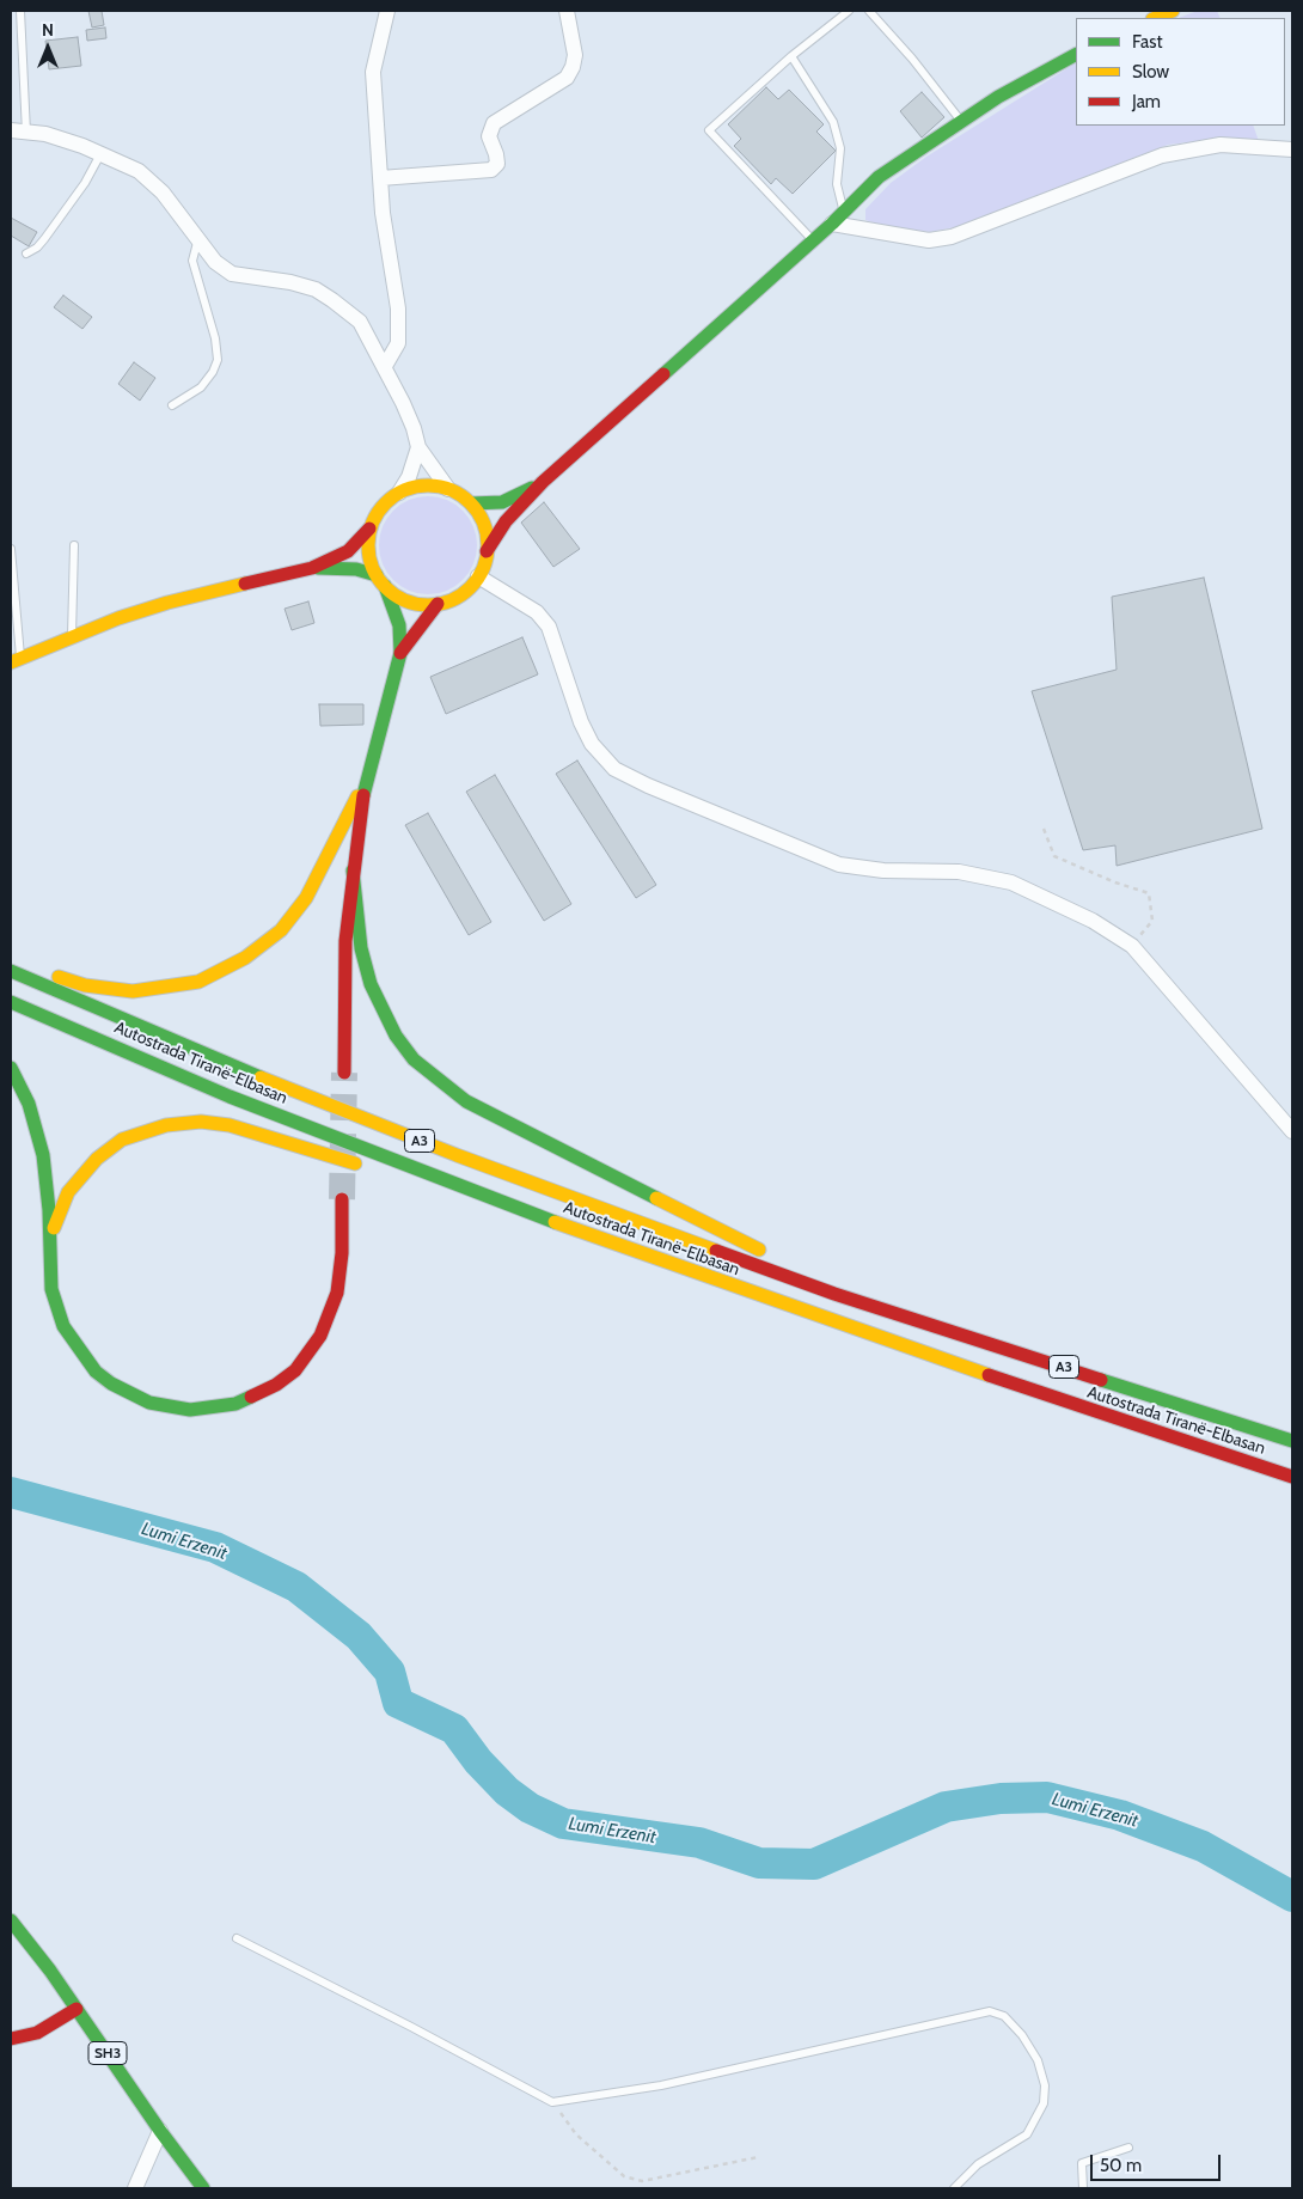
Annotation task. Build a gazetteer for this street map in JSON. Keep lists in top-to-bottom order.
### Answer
{
  "streets": {
    "main road": ["Autostrada Tiranë-Elbasan", "A3", "SH3"]
  },
  "water": ["Lumi Erzenit"],
  "legend": ["Fast", "Slow", "Jam"],
  "scale_bar": "50 m",
  "north": "top"
}
